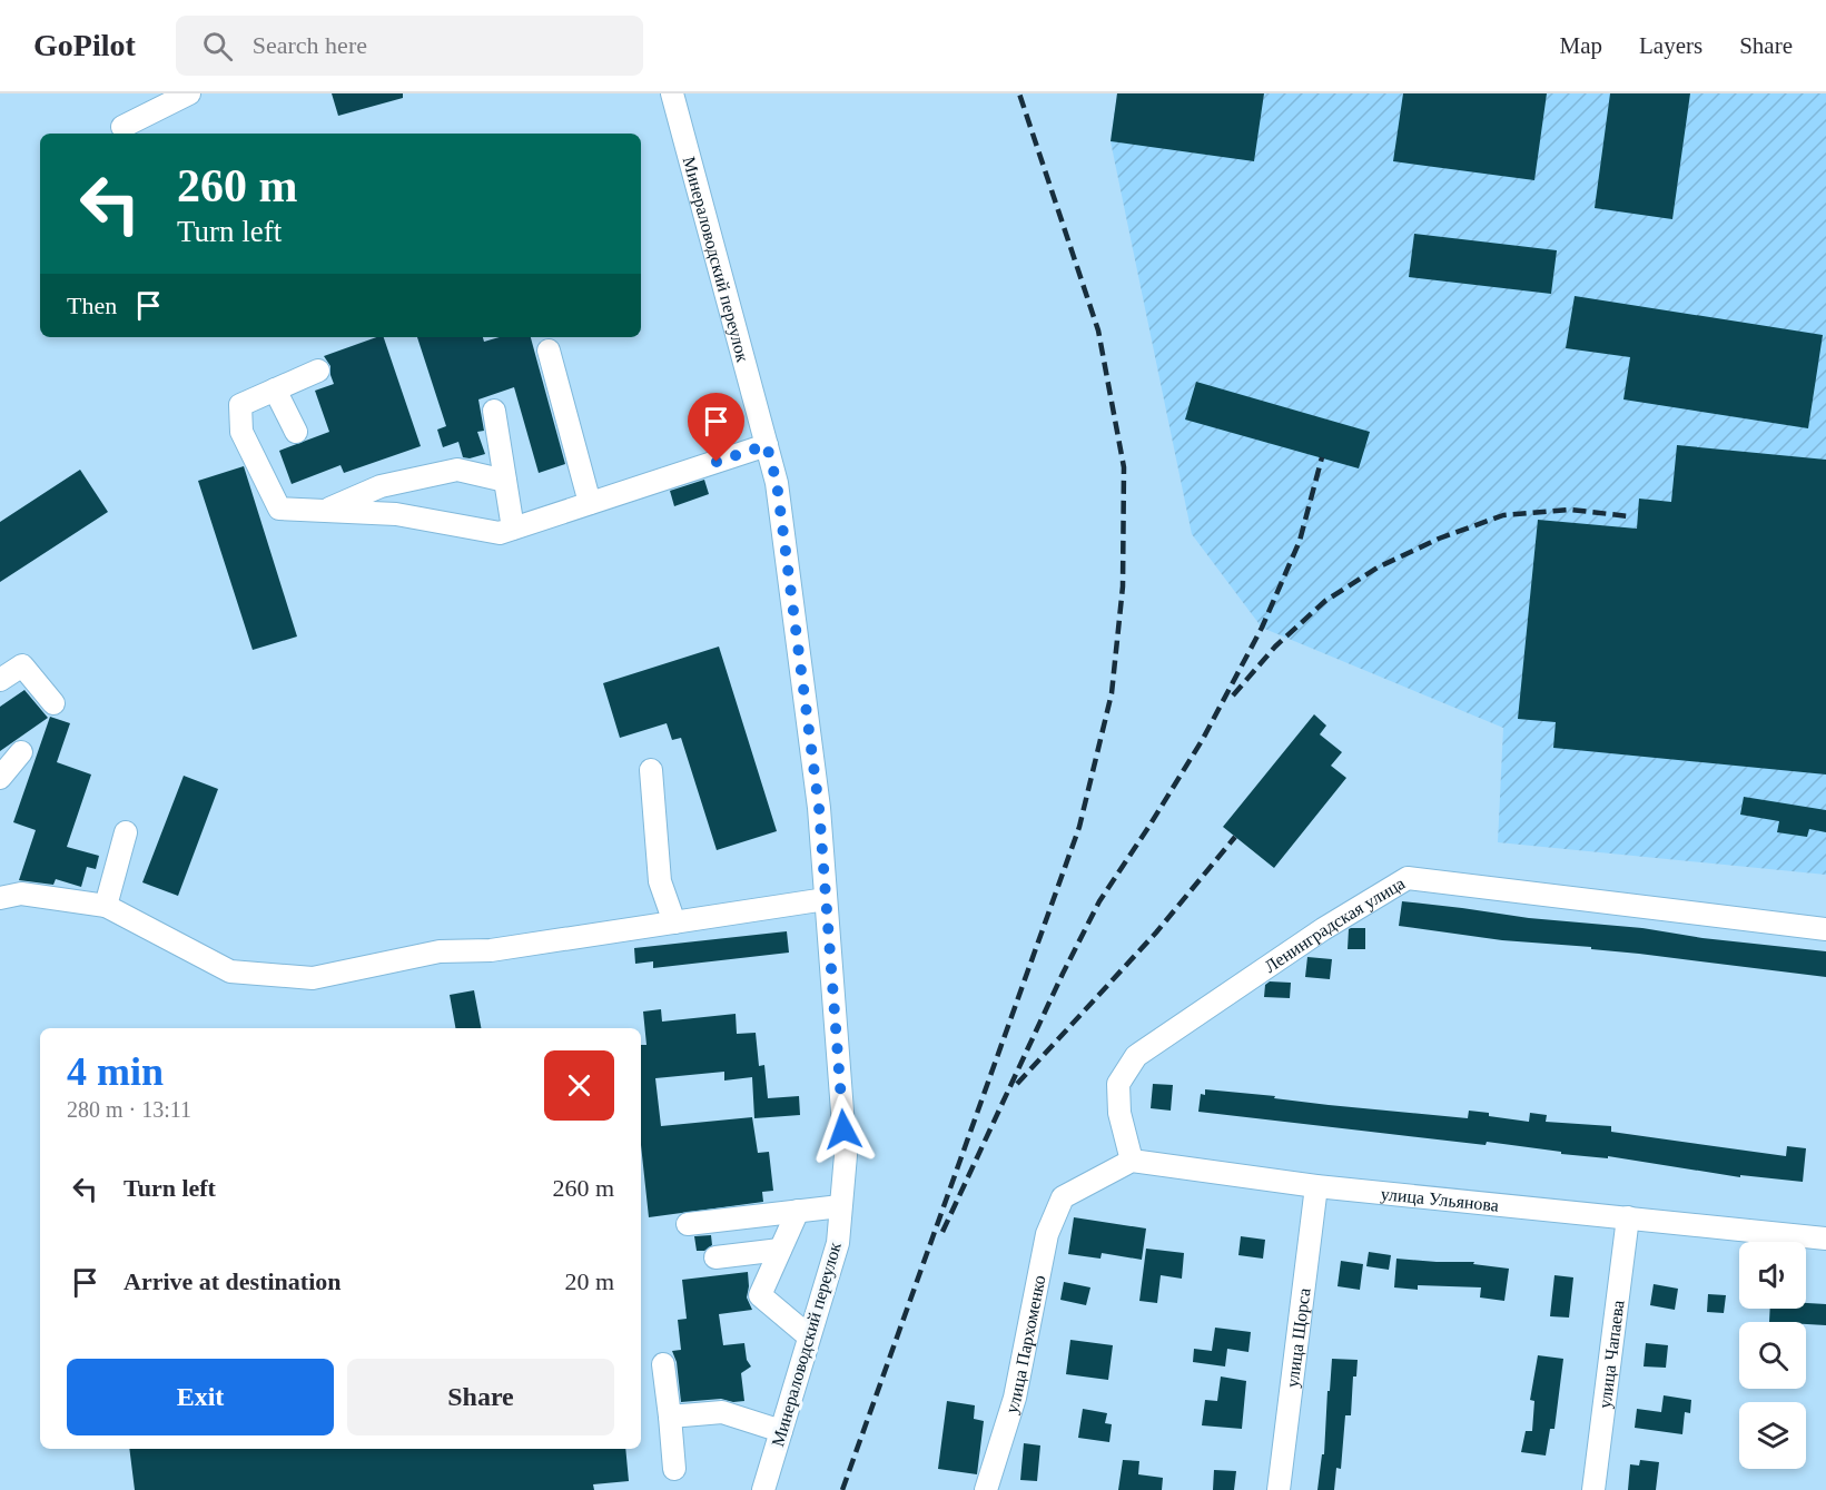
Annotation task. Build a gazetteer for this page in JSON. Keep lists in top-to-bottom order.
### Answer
{
  "streets": {
    "street": [
      "Минераловодский переулок",
      "Ленинградская улица",
      "улица Ульянова",
      "улица Щорса",
      "улица Пархоменко",
      "улица Чапаева"
    ]
  },
  "crossings": [
    ["Ленинградская улица", "улица Ульянова"],
    ["Ленинградская улица", "улица Пархоменко"],
    ["улица Ульянова", "улица Щорса"],
    ["улица Ульянова", "улица Пархоменко"],
    ["улица Ульянова", "улица Чапаева"]
  ],
  "page": {
    "header": "GoPilot",
    "search": "Search here",
    "nav": ["Map", "Layers", "Share"],
    "turn": ["260 m", "Turn left"],
    "then": "Then",
    "heading": ["4 min", "280 m · 13:11"],
    "list": [
      {
        "name": "Turn left",
        "value": "260 m"
      },
      {
        "name": "Arrive at destination",
        "value": "20 m"
      }
    ],
    "buttons": ["Exit", "Share"]
  }
}
